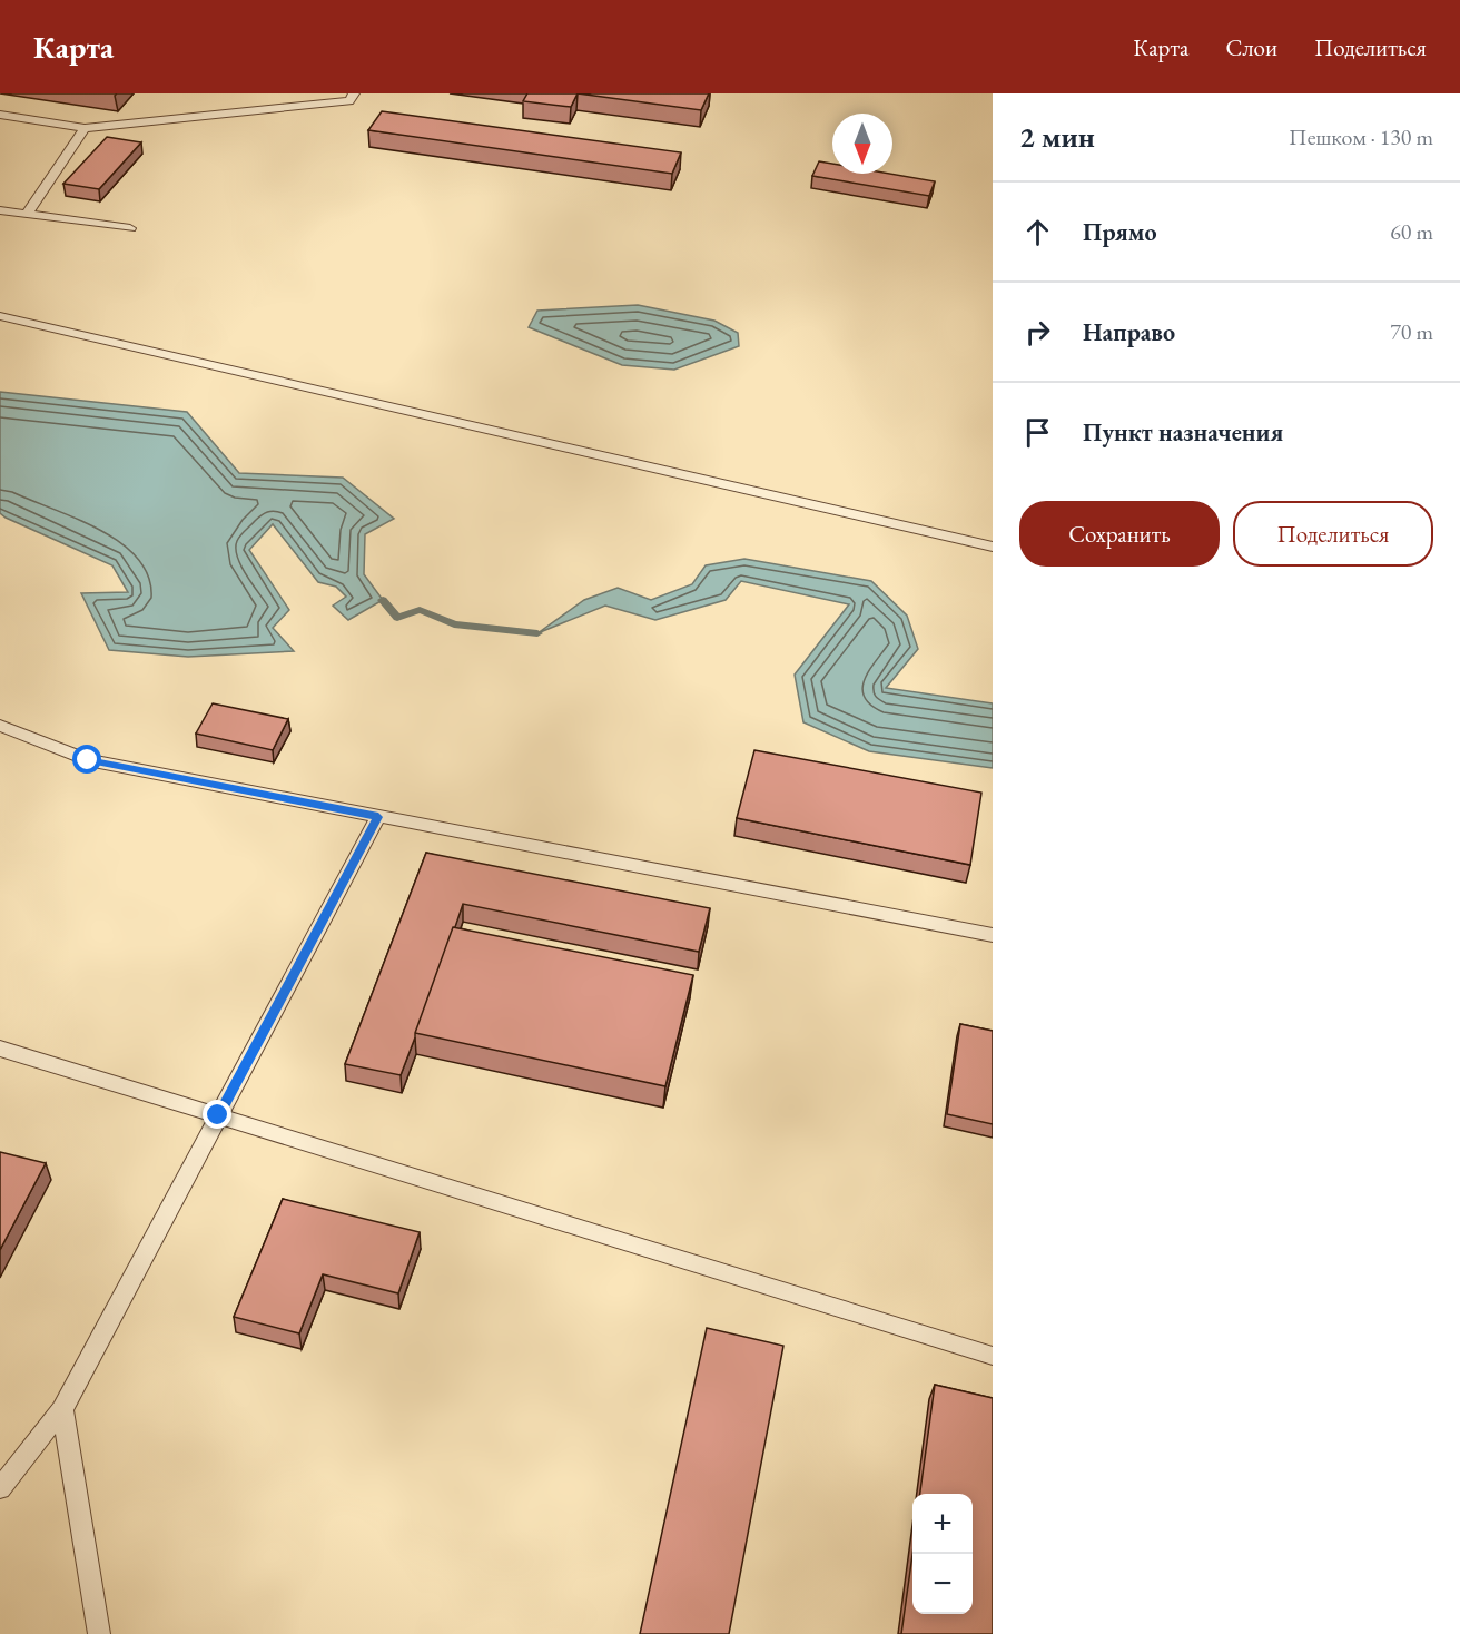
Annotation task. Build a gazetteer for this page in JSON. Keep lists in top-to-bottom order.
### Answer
{
  "north": "bottom",
  "page": {
    "header": "Карта",
    "nav": ["Карта", "Слои", "Поделиться"],
    "heading": ["2 мин", "Пешком · 130 m"],
    "list": [
      ["Прямо", "60 m"],
      ["Направо", "70 m"],
      "Пункт назначения"
    ],
    "buttons": ["Сохранить", "Поделиться"],
    "map_buttons": ["+", "−"]
  }
}
